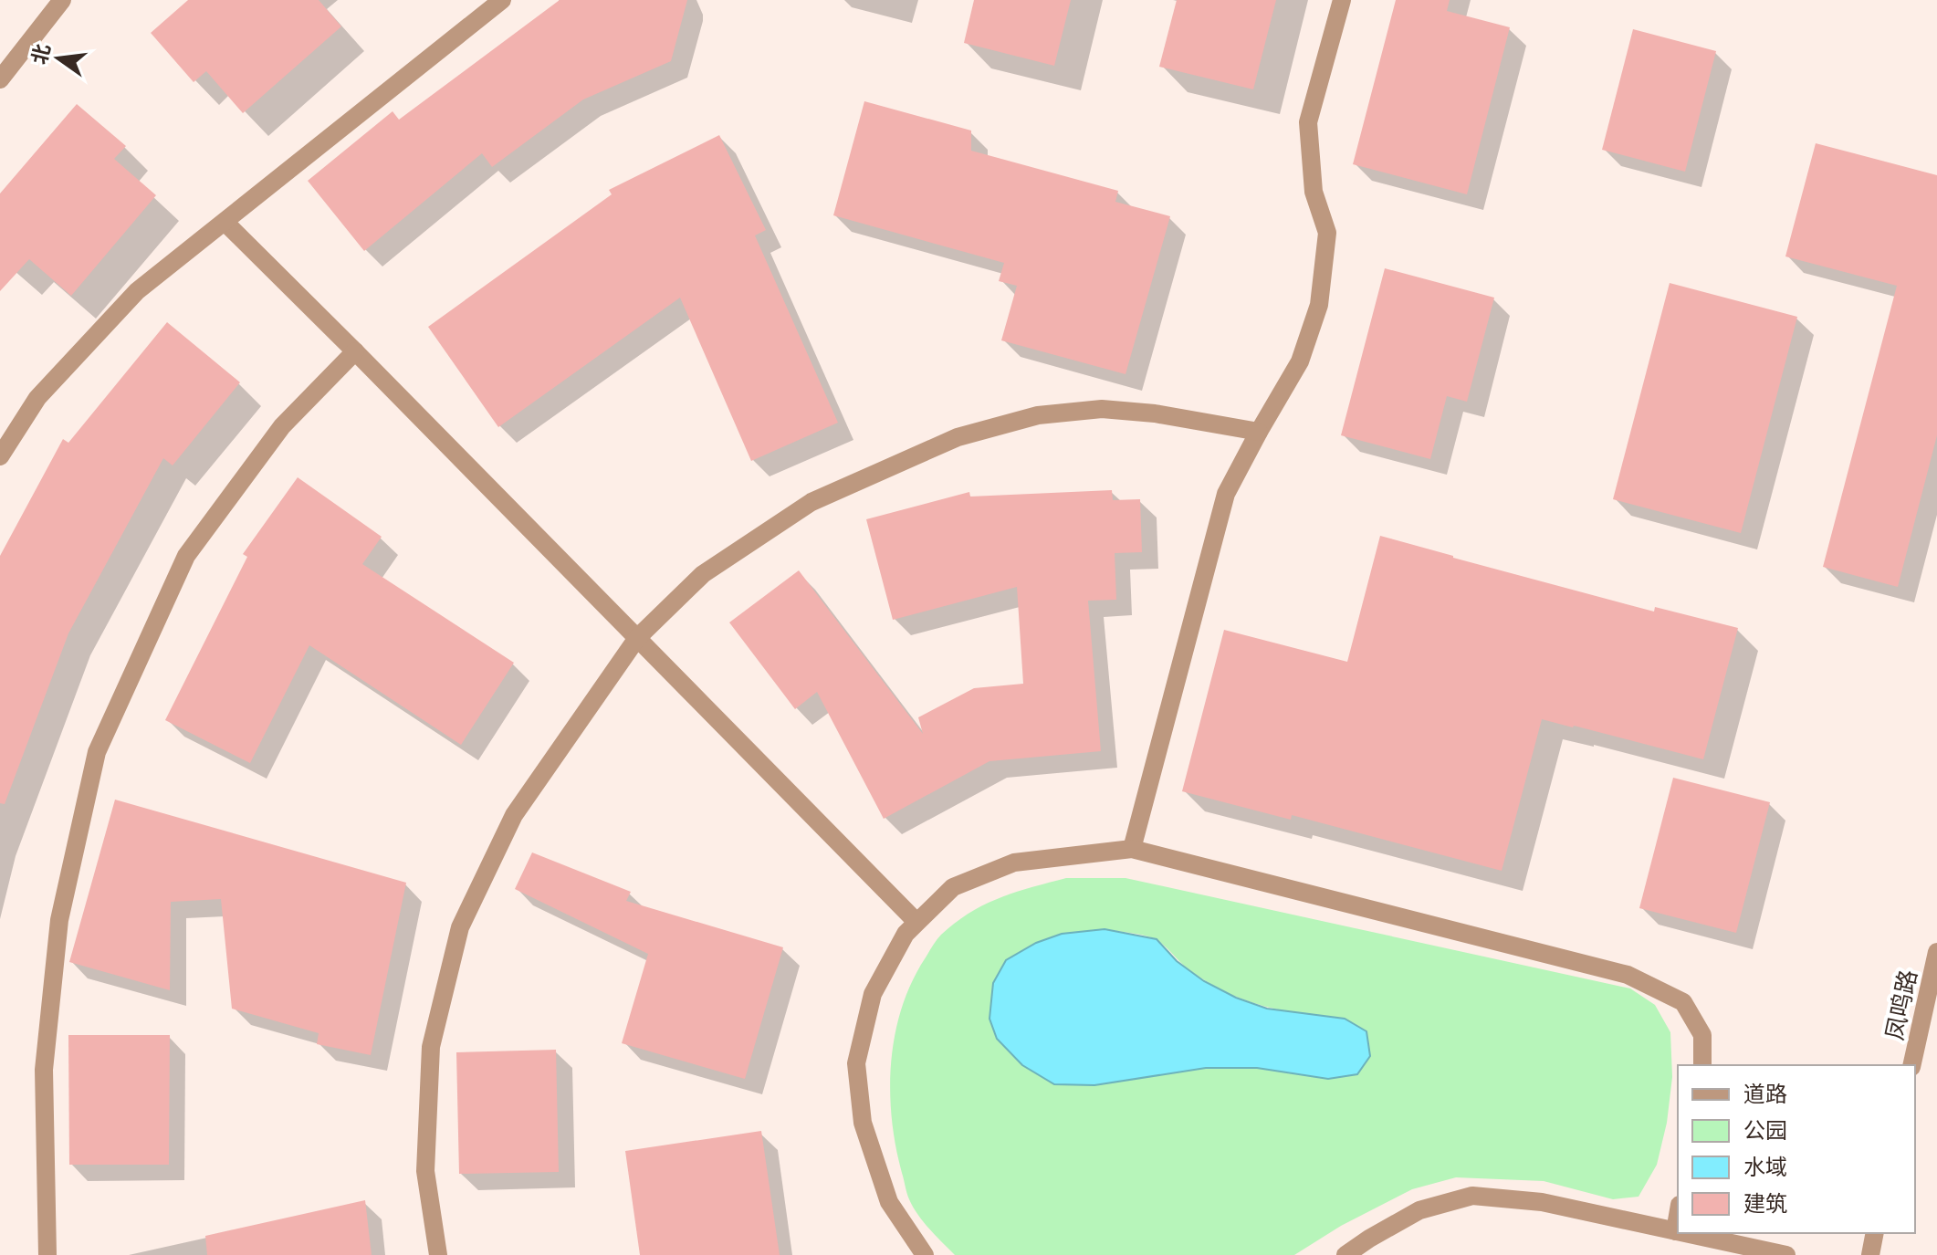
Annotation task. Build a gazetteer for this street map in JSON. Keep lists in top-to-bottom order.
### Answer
{
  "streets": {
    "street": ["凤鸣路"]
  },
  "legend": [
    "道路",
    "公园",
    "水域",
    "建筑"
  ],
  "north": "left"
}
